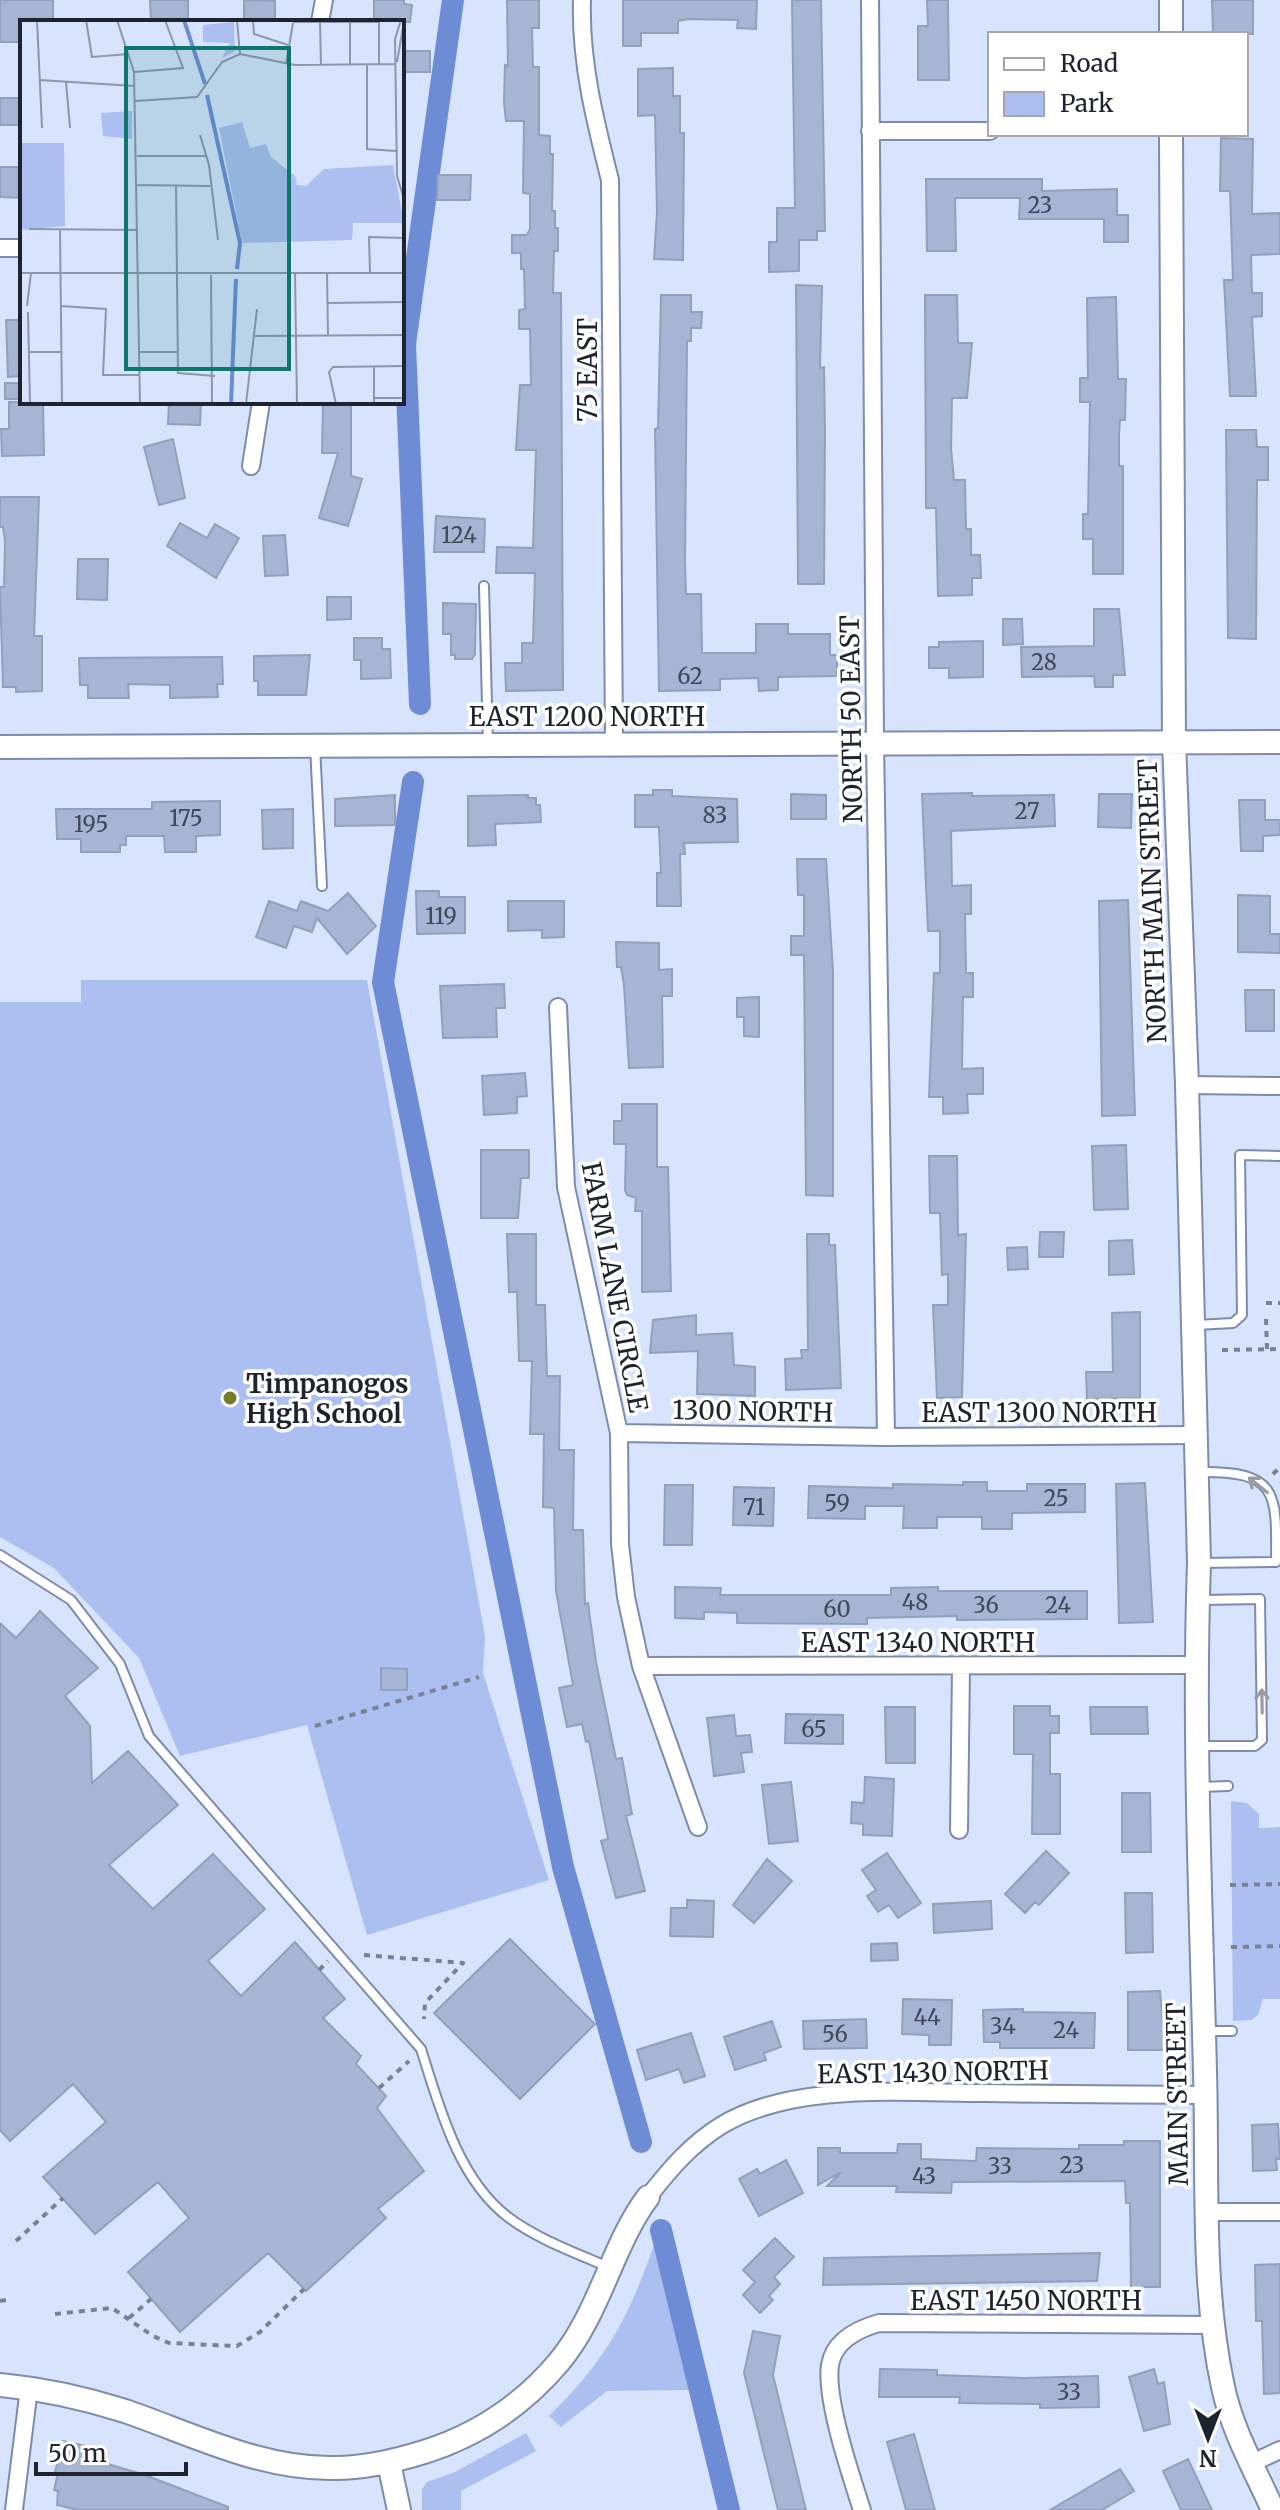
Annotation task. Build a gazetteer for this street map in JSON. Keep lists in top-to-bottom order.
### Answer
{
  "streets": {
    "street": [
      "75 EAST",
      "EAST 1200 NORTH",
      "NORTH 50 EAST",
      "NORTH MAIN STREET",
      "FARM LANE CIRCLE",
      "1300 NORTH",
      "EAST 1300 NORTH",
      "EAST 1340 NORTH",
      "EAST 1430 NORTH",
      "MAIN STREET",
      "EAST 1450 NORTH"
    ]
  },
  "crossings": [
    ["75 EAST", "EAST 1200 NORTH"],
    ["EAST 1200 NORTH", "NORTH 50 EAST"],
    ["EAST 1200 NORTH", "NORTH MAIN STREET"],
    ["NORTH 50 EAST", "1300 NORTH"],
    ["NORTH 50 EAST", "EAST 1300 NORTH"],
    ["NORTH MAIN STREET", "EAST 1300 NORTH"],
    ["NORTH MAIN STREET", "EAST 1340 NORTH"],
    ["NORTH MAIN STREET", "MAIN STREET"],
    ["FARM LANE CIRCLE", "1300 NORTH"],
    ["FARM LANE CIRCLE", "EAST 1340 NORTH"],
    ["1300 NORTH", "EAST 1300 NORTH"],
    ["EAST 1340 NORTH", "MAIN STREET"],
    ["EAST 1430 NORTH", "MAIN STREET"],
    ["MAIN STREET", "EAST 1450 NORTH"]
  ],
  "places": ["Timpanogos High School"],
  "house_numbers": [
    "23",
    "124",
    "28",
    "62",
    "27",
    "83",
    "175",
    "195",
    "119",
    "25",
    "59",
    "71",
    "48",
    "36",
    "24",
    "60",
    "65",
    "44",
    "34",
    "24",
    "56",
    "23",
    "33",
    "43",
    "33"
  ],
  "legend": ["Road", "Park"],
  "scale_bar": "50 m",
  "north": "bottom"
}
